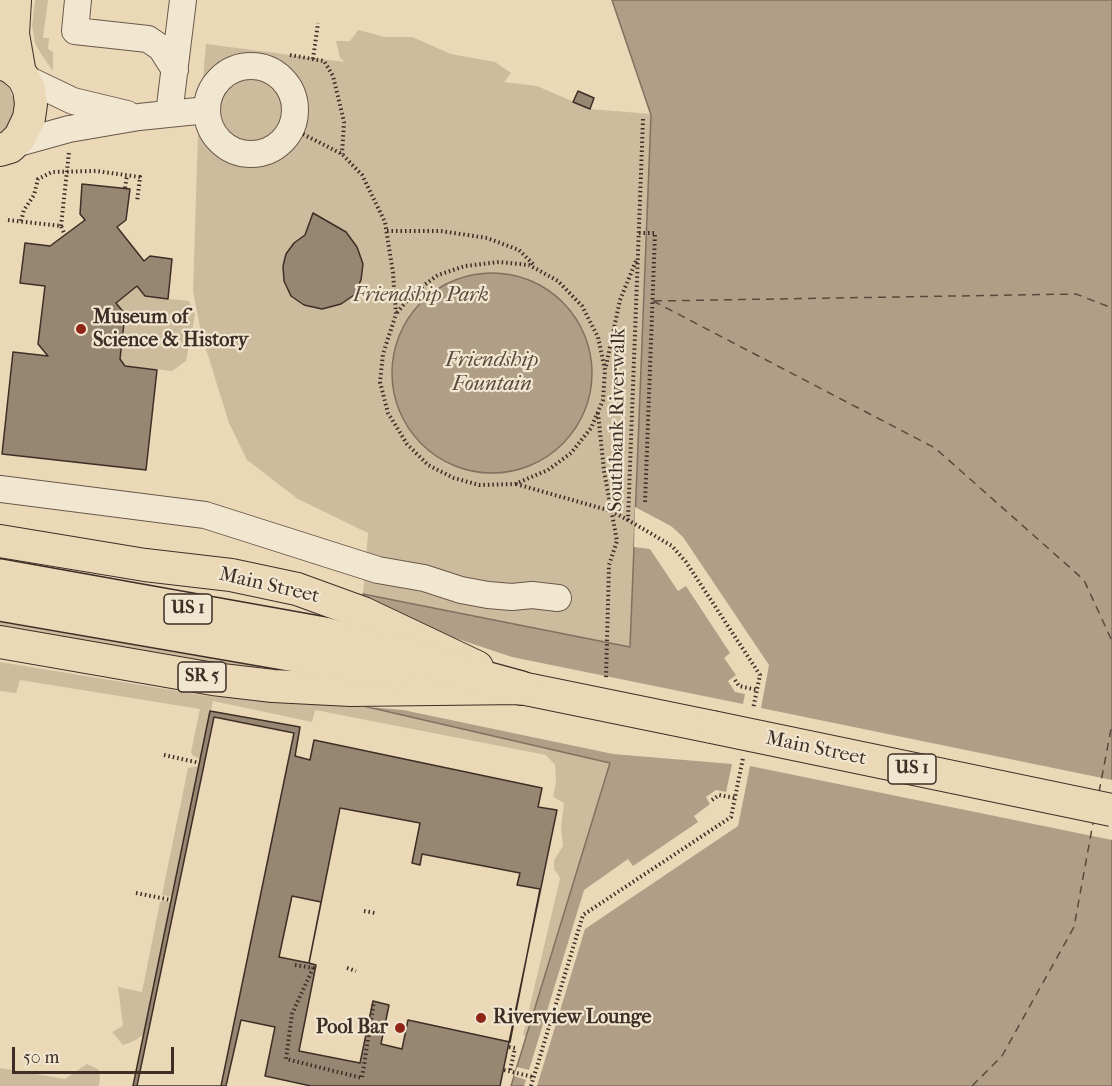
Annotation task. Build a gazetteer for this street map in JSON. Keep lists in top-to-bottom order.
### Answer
{
  "streets": {
    "highway": ["US 1"],
    "main road": ["Main Street", "SR 5"],
    "path": ["Southbank Riverwalk"]
  },
  "crossings": [
    ["Main Street", "US 1"]
  ],
  "water": ["Friendship Fountain"],
  "parks": ["Friendship Park"],
  "places": ["Museum of Science & History", "Riverview Lounge", "Pool Bar"],
  "scale_bar": "50 m"
}
